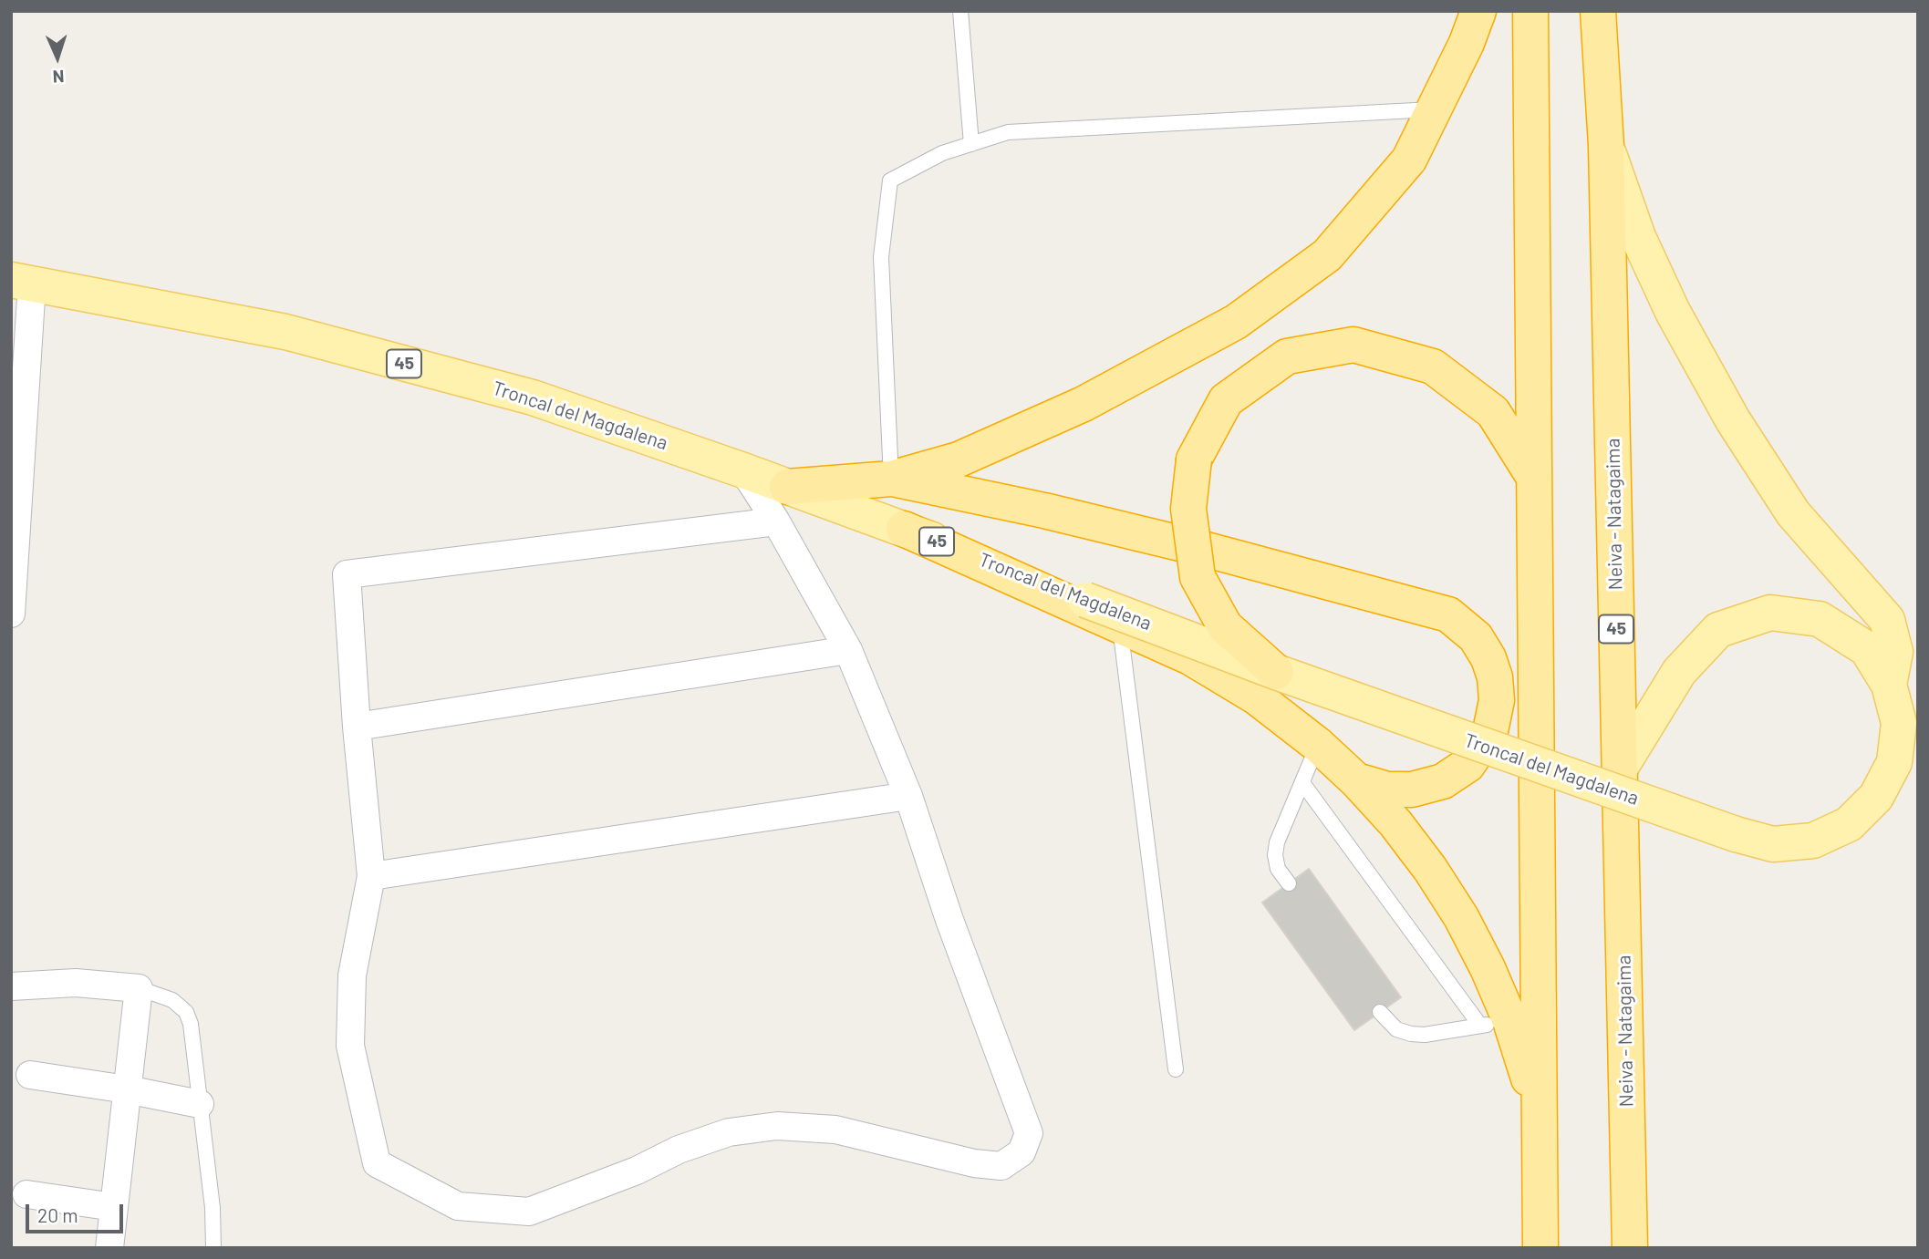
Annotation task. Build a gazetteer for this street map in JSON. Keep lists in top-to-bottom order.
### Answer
{
  "streets": {
    "highway": ["45", "Neiva - Natagaima"],
    "main road": ["Troncal del Magdalena"]
  },
  "crossings": [
    ["Troncal del Magdalena", "Neiva - Natagaima"]
  ],
  "scale_bar": "20 m",
  "north": "bottom"
}
